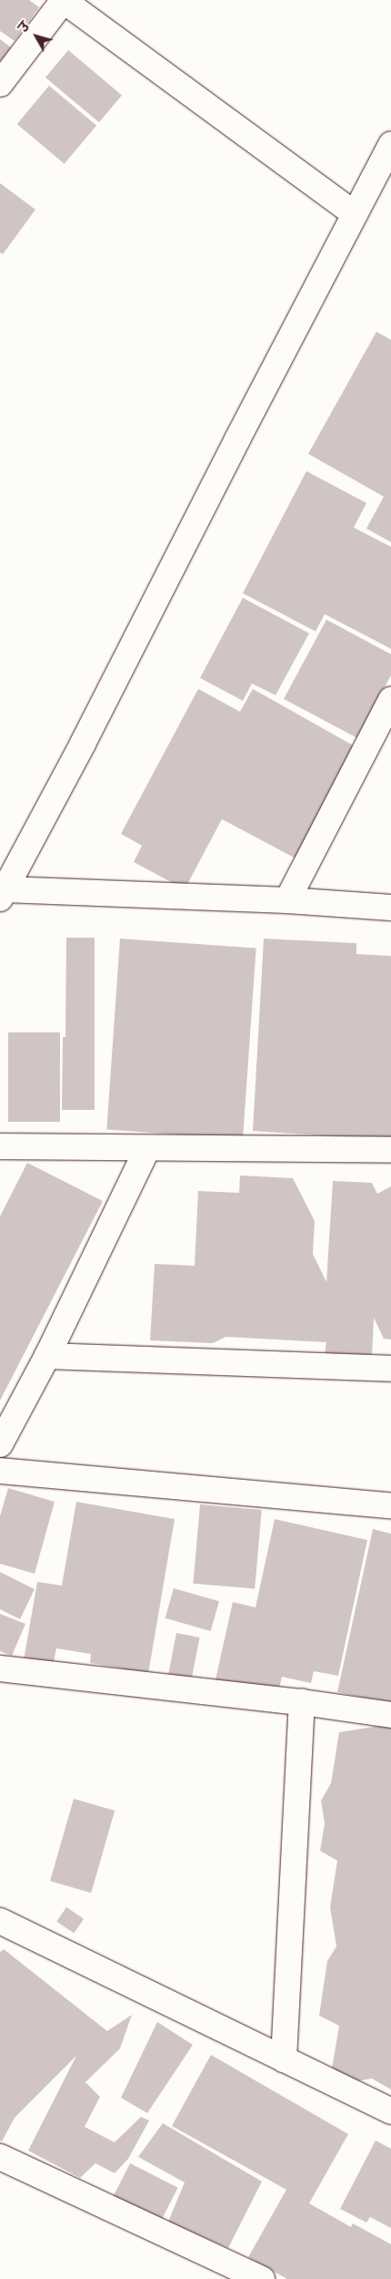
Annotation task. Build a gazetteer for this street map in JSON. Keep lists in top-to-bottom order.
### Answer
{
  "north": "top left"
}
